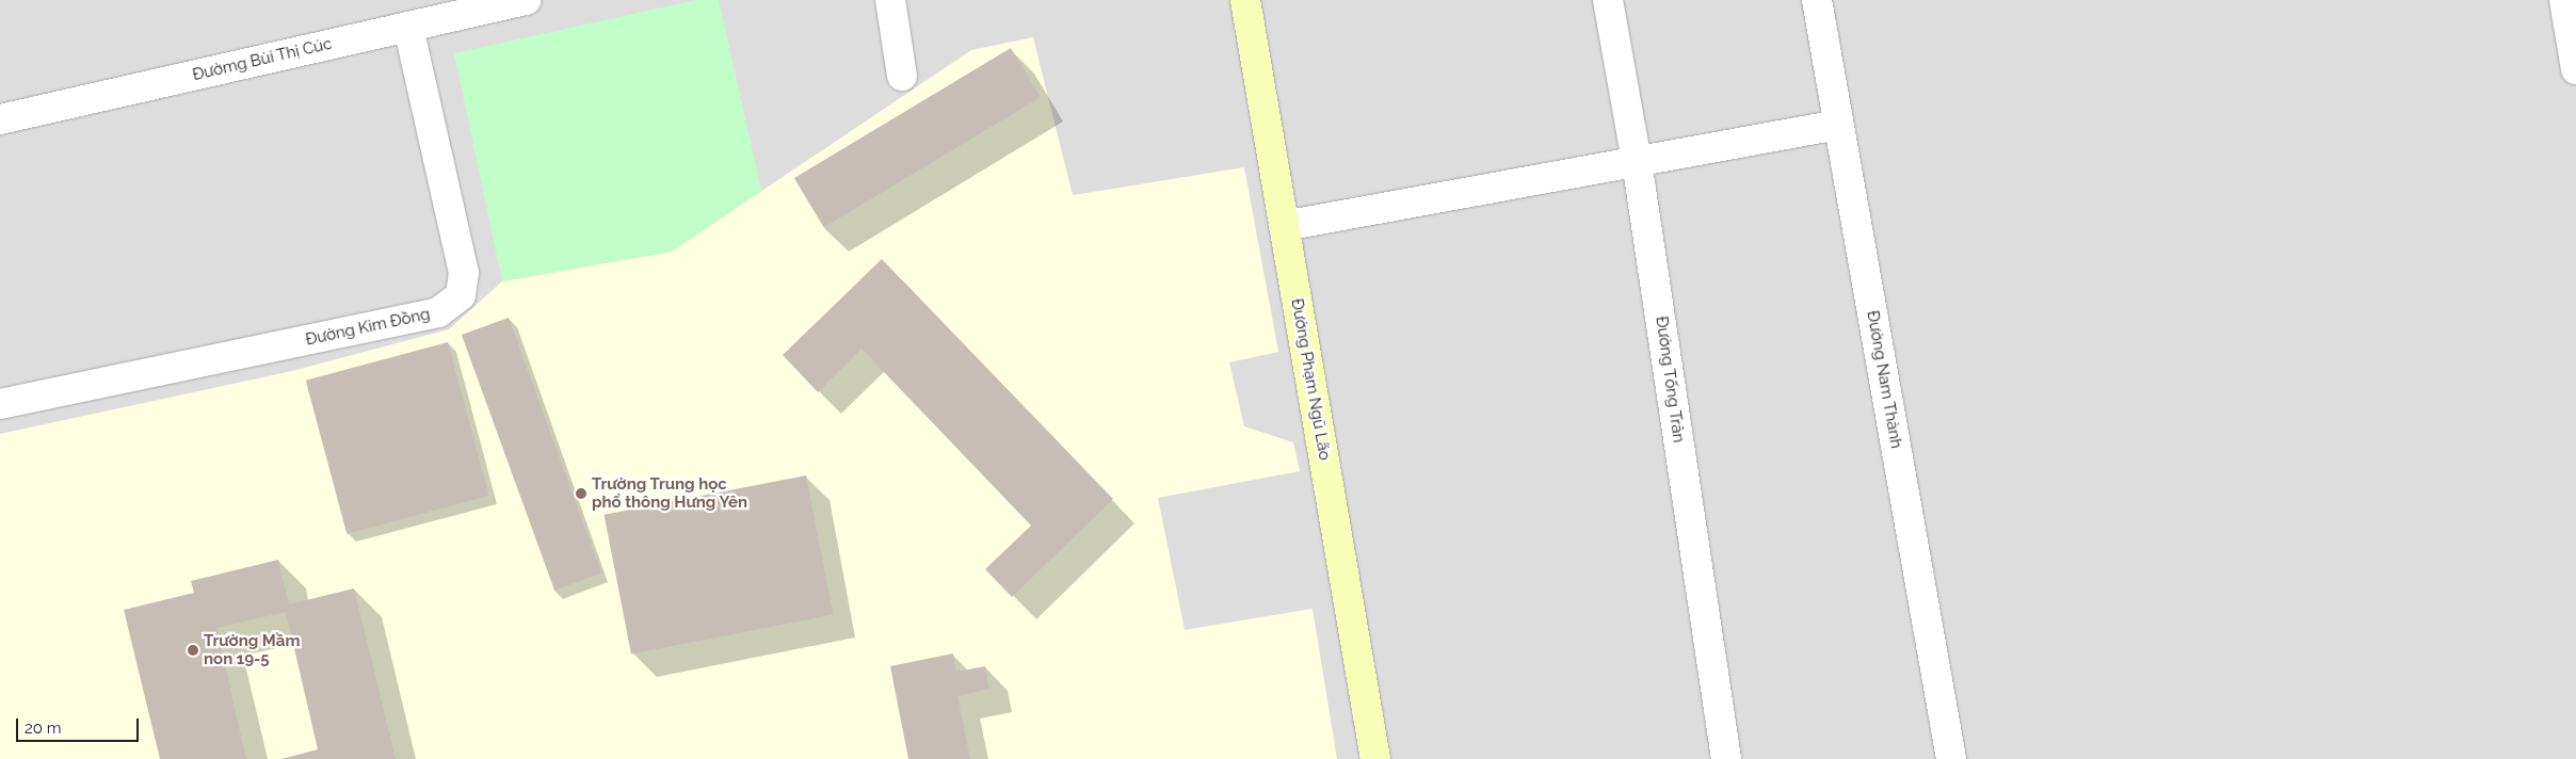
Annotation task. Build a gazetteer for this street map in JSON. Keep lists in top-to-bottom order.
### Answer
{
  "streets": {
    "street": [
      "Đườmg Bùi Thị Cúc",
      "Đường Kim Đồng",
      "Đường Phạm Ngũ Lão",
      "Đường Tống Trân",
      "Đường Nam Thành"
    ]
  },
  "crossings": [
    ["Đườmg Bùi Thị Cúc", "Đường Kim Đồng"]
  ],
  "places": ["Trường Trung học phổ thông Hưng Yên", "Trường Mầm non 19-5"],
  "scale_bar": "20 m"
}
